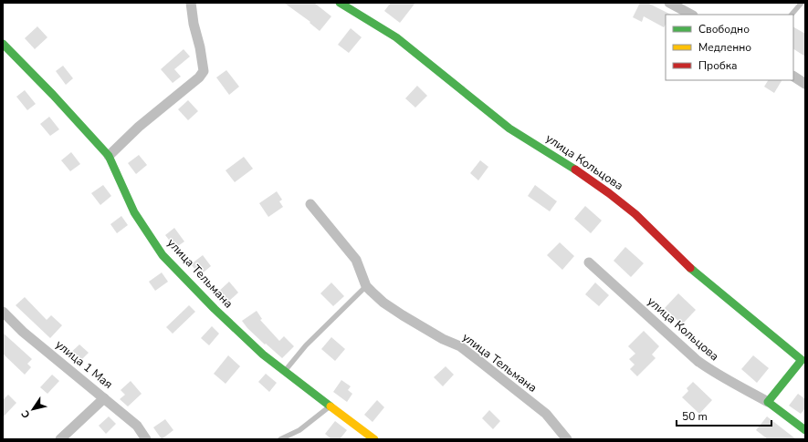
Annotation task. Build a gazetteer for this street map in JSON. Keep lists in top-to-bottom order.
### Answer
{
  "streets": {
    "street": [
      "улица Кольцова",
      "улица Тельмана",
      "улица Кольцoва",
      "улица 1 Мая"
    ]
  },
  "crossings": [
    ["улица Кольцова", "улица Кольцoва"]
  ],
  "legend": ["Свободно", "Медленно", "Пробка"],
  "scale_bar": "50 m",
  "north": "bottom left"
}
